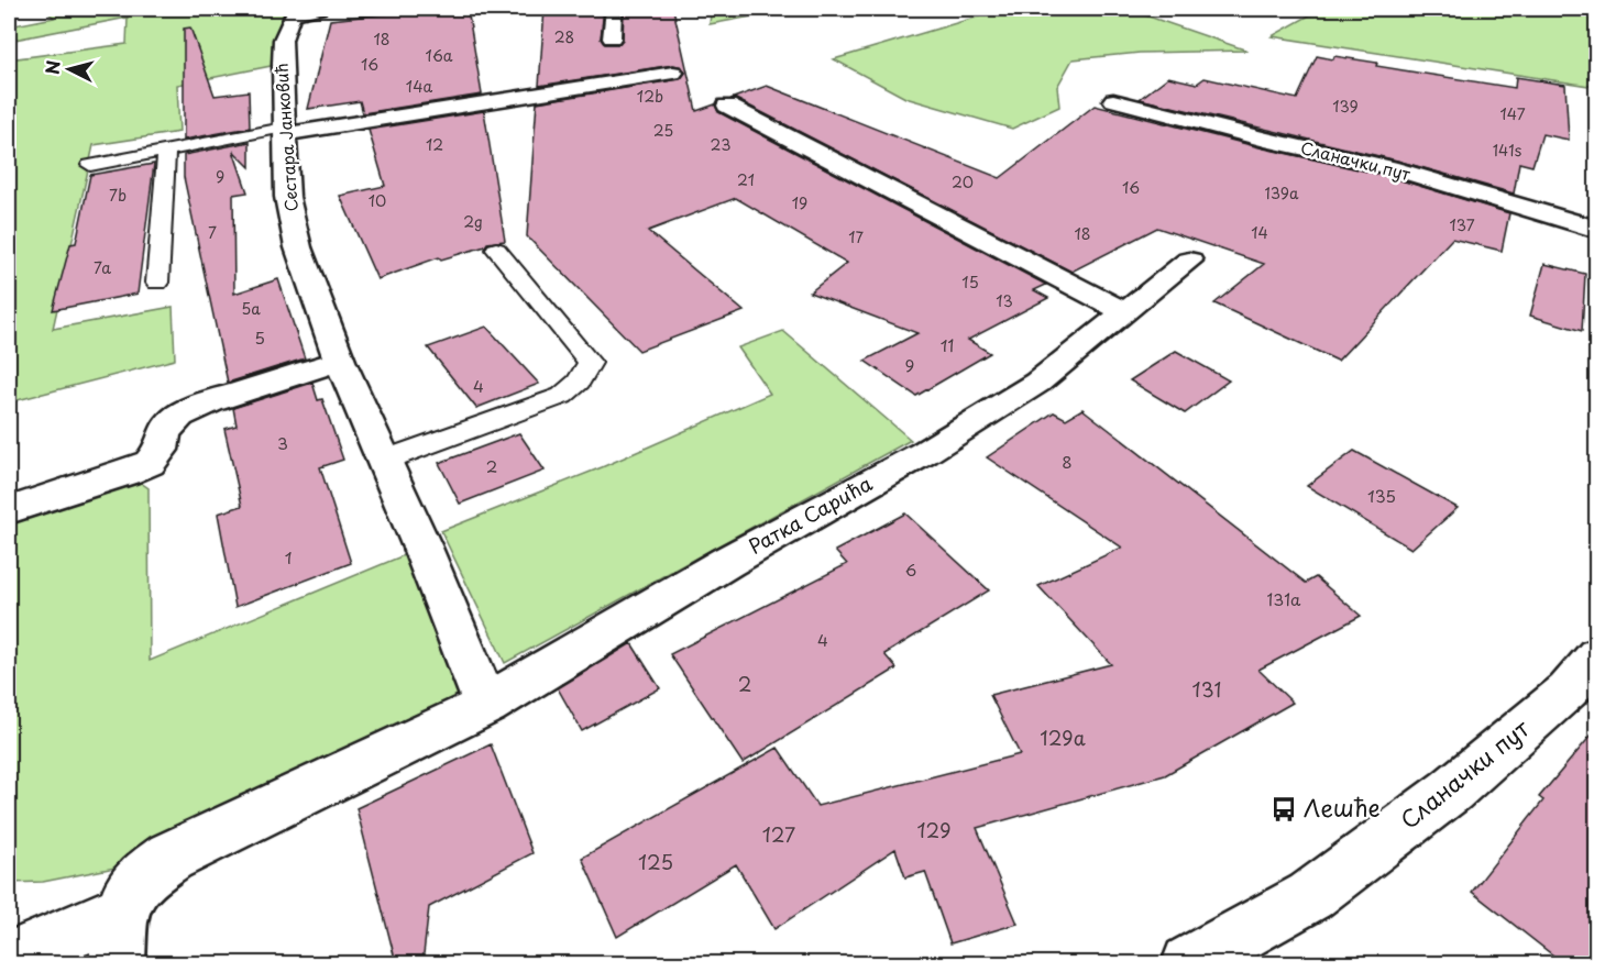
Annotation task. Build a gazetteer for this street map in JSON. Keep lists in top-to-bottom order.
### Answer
{
  "streets": {
    "street": ["Сестара Јанковић", "Сланачки пут", "Ратка Сарића"]
  },
  "crossings": [
    ["Сестара Јанковић", "Ратка Сарића"]
  ],
  "places": {
    "bus stop": ["Лешће"]
  },
  "house_numbers": [
    "28",
    "18",
    "16a",
    "16",
    "14a",
    "12b",
    "139",
    "147",
    "25",
    "12",
    "23",
    "141s",
    "9",
    "21",
    "20",
    "16",
    "139a",
    "7b",
    "10",
    "19",
    "2g",
    "137",
    "7",
    "14",
    "18",
    "17",
    "7a",
    "15",
    "13",
    "5a",
    "5",
    "11",
    "9",
    "4",
    "3",
    "8",
    "2",
    "135",
    "1",
    "6",
    "131a",
    "4",
    "2",
    "131",
    "129a",
    "129",
    "127",
    "125"
  ],
  "north": "left"
}
